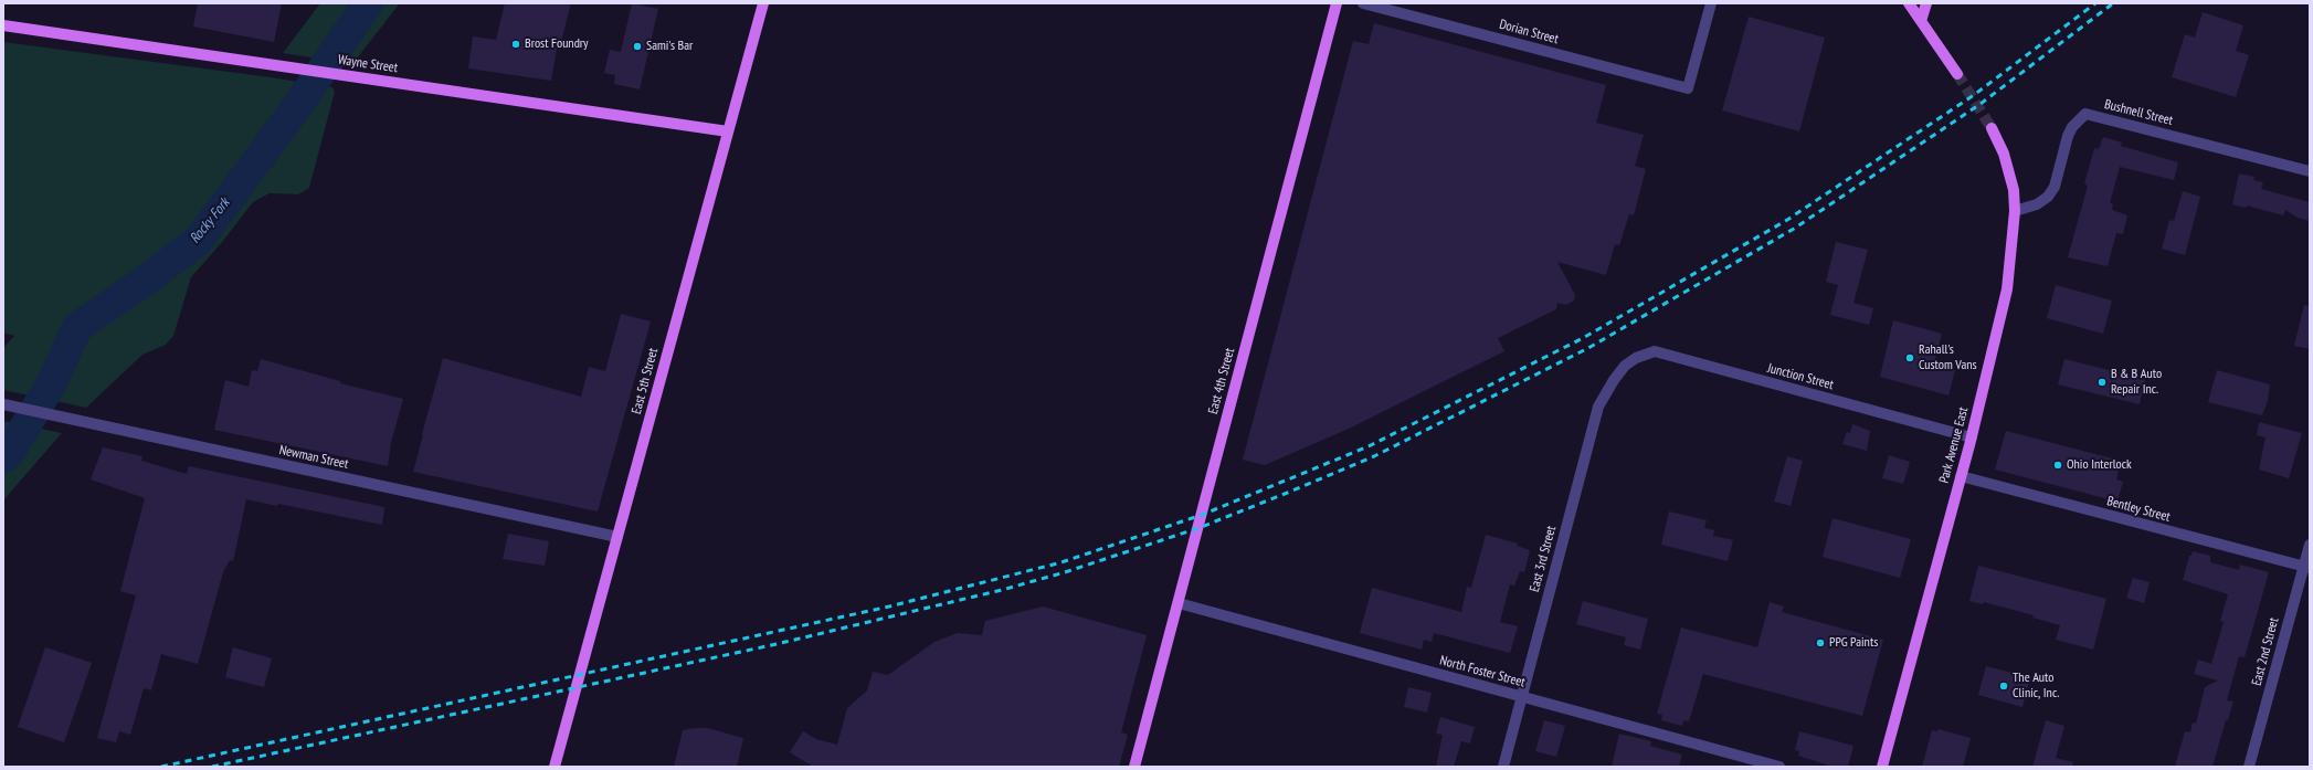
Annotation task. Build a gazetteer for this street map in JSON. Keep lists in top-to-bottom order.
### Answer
{
  "streets": {
    "main road": [
      "Wayne Street",
      "East 5th Street",
      "East 4th Street",
      "Park Avenue East"
    ],
    "street": [
      "Dorian Street",
      "Bushnell Street",
      "Junction Street",
      "Newman Street",
      "Bentley Street",
      "East 3rd Street",
      "East 2nd Street",
      "North Foster Street"
    ]
  },
  "crossings": [
    ["Wayne Street", "East 5th Street"],
    ["Bushnell Street", "Park Avenue East"],
    ["Junction Street", "Park Avenue East"],
    ["Junction Street", "East 3rd Street"],
    ["East 5th Street", "Newman Street"],
    ["East 4th Street", "North Foster Street"],
    ["Park Avenue East", "Bentley Street"],
    ["Bentley Street", "East 2nd Street"],
    ["East 3rd Street", "North Foster Street"]
  ],
  "water": ["Rocky Fork"],
  "places": [
    "Brost Foundry",
    "Sami's Bar",
    "Rahall's Custom Vans",
    "B & B Auto Repair Inc.",
    "Ohio Interlock",
    "PPG Paints",
    "The Auto Clinic, Inc."
  ]
}
